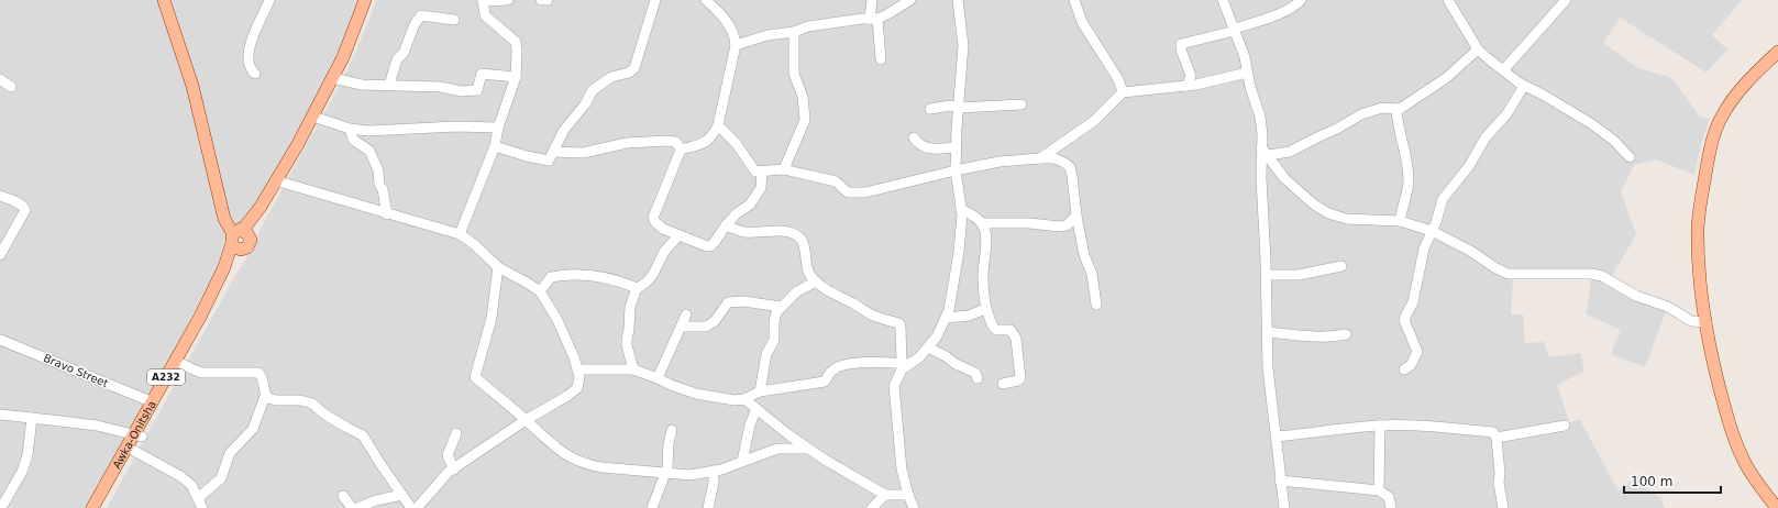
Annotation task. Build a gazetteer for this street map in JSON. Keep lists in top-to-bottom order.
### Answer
{
  "streets": {
    "main road": ["A232", "Awka-Onitsha"],
    "street": ["Bravo Street"]
  },
  "crossings": [
    ["Bravo Street", "Awka-Onitsha"],
    ["A232", "Awka-Onitsha"]
  ],
  "scale_bar": "100 m"
}
